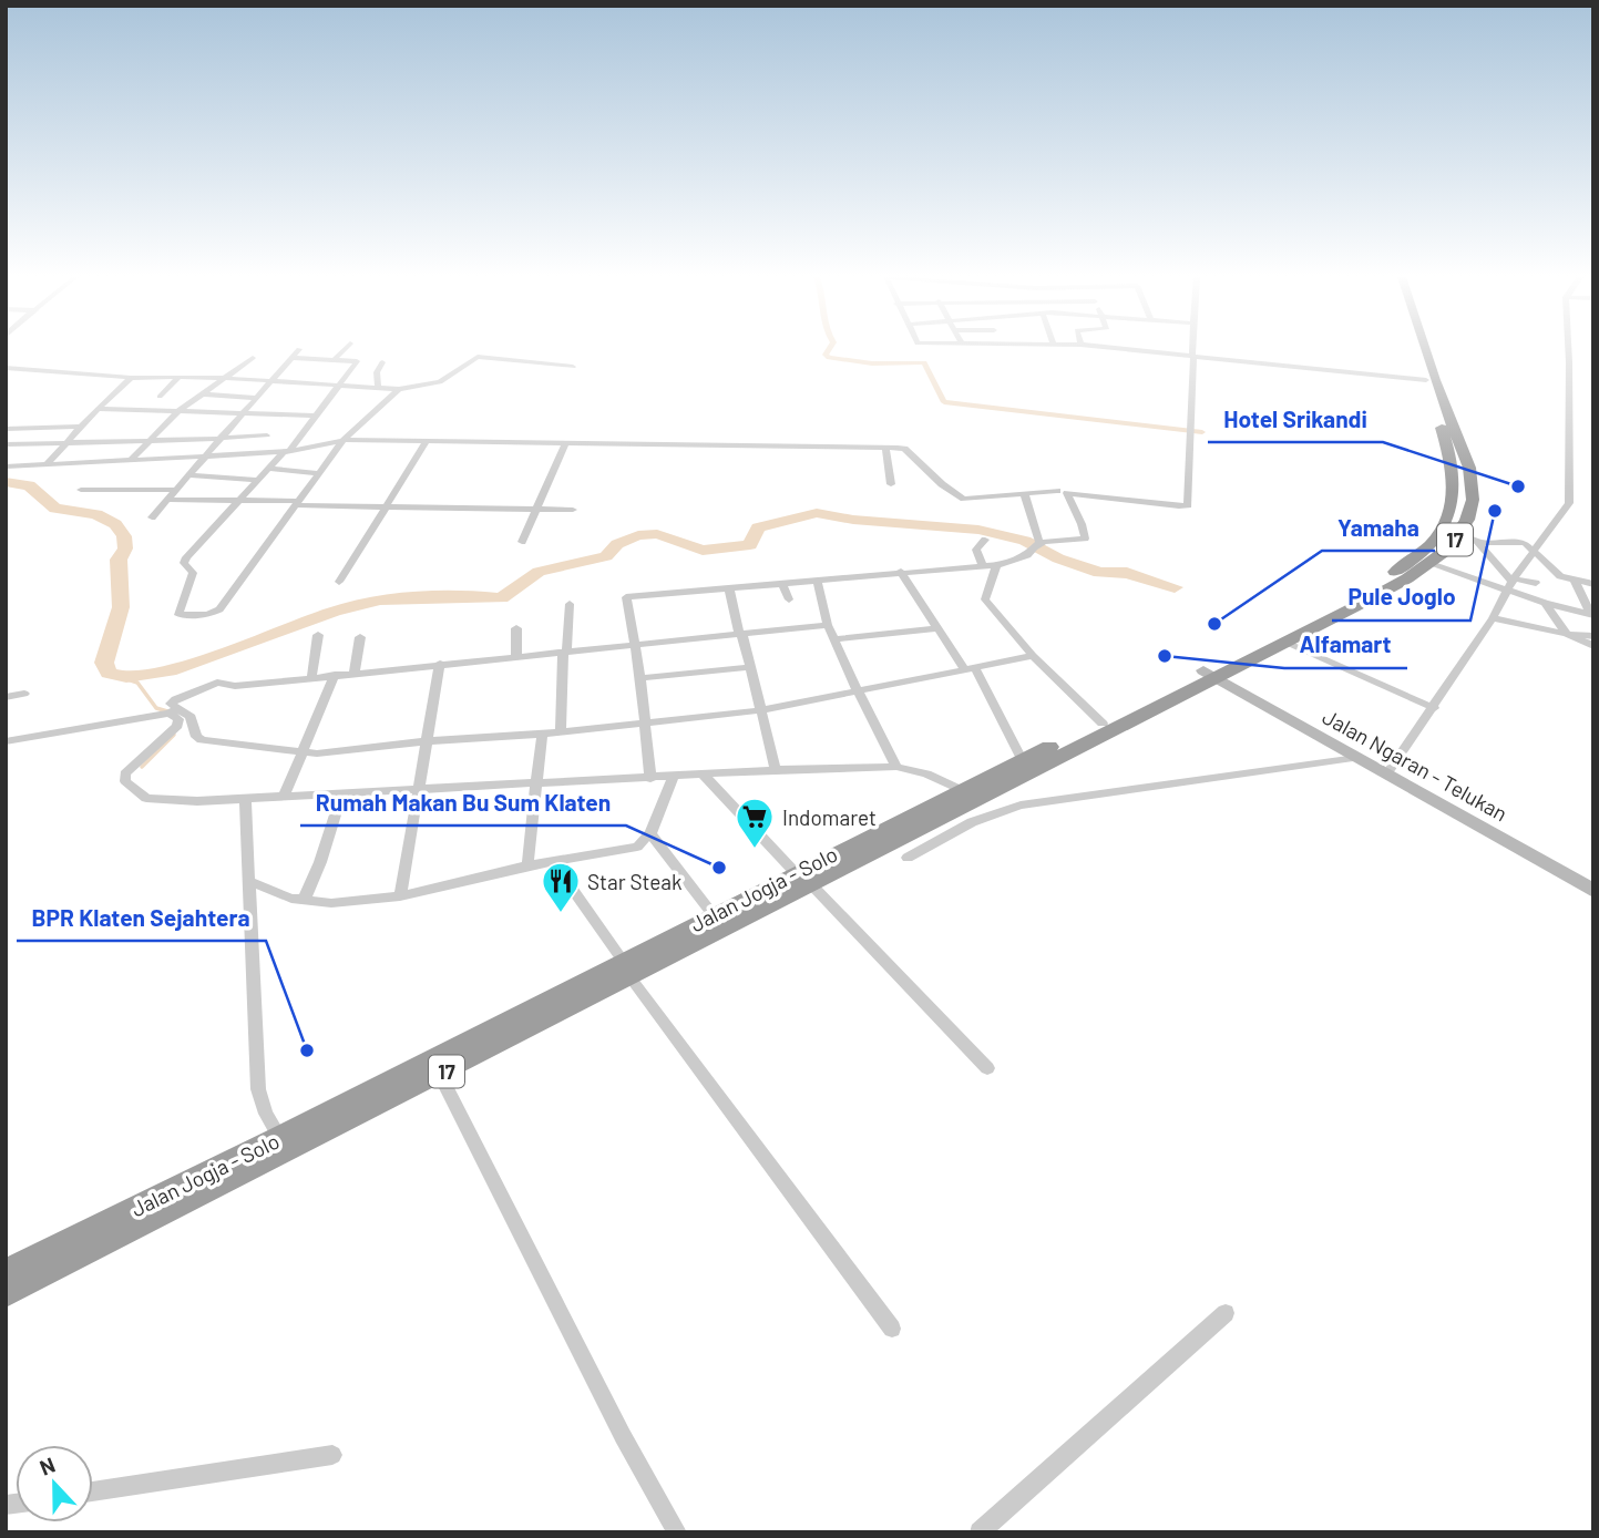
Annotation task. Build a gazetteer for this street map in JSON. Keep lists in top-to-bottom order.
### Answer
{
  "streets": {
    "highway": ["17", "Jalan Jogja - Solo"],
    "main road": ["Jalan Ngaran - Telukan"]
  },
  "crossings": [
    ["17", "Jalan Ngaran - Telukan"],
    ["17", "Jalan Jogja - Solo"],
    ["Jalan Ngaran - Telukan", "Jalan Jogja - Solo"]
  ],
  "places": {
    "other": [
      "Hotel Srikandi",
      "Pule Joglo",
      "Yamaha",
      "Alfamart",
      "Rumah Makan Bu Sum Klaten",
      "BPR Klaten Sejahtera"
    ],
    "supermarket": ["Indomaret"],
    "restaurant": ["Star Steak"]
  },
  "north": "top"
}
